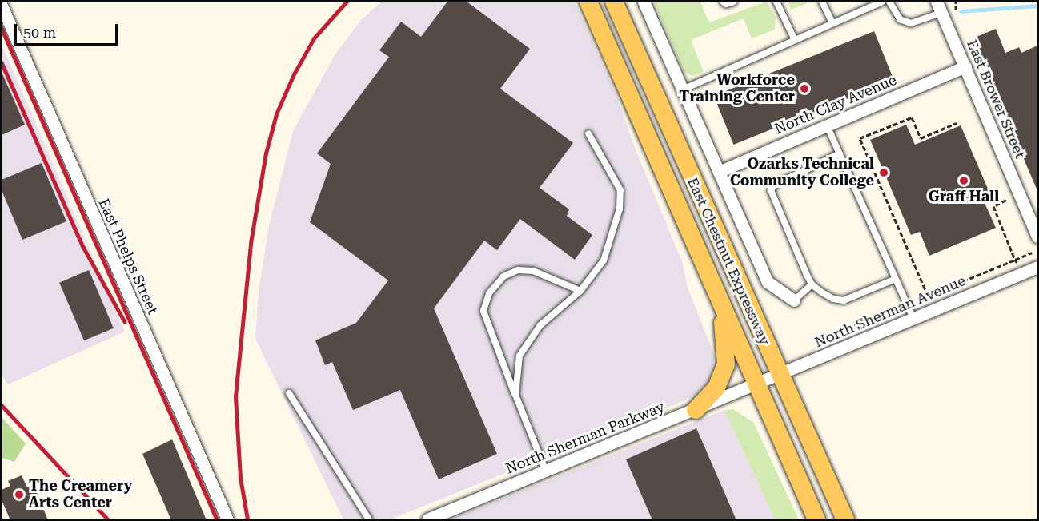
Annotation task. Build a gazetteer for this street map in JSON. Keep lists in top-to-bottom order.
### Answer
{
  "streets": {
    "main road": ["East Chestnut Expressway"],
    "street": [
      "East Brower Street",
      "North Clay Avenue",
      "East Phelps Street",
      "North Sherman Avenue",
      "North Sherman Parkway"
    ]
  },
  "crossings": [
    ["East Brower Street", "North Clay Avenue"],
    ["East Chestnut Expressway", "North Sherman Avenue"],
    ["East Chestnut Expressway", "North Sherman Parkway"],
    ["North Sherman Avenue", "North Sherman Parkway"]
  ],
  "places": [
    "Workforce Training Center",
    "Ozarks Technical Community College",
    "Graff Hall",
    "The Creamery Arts Center"
  ],
  "scale_bar": "50 m"
}
